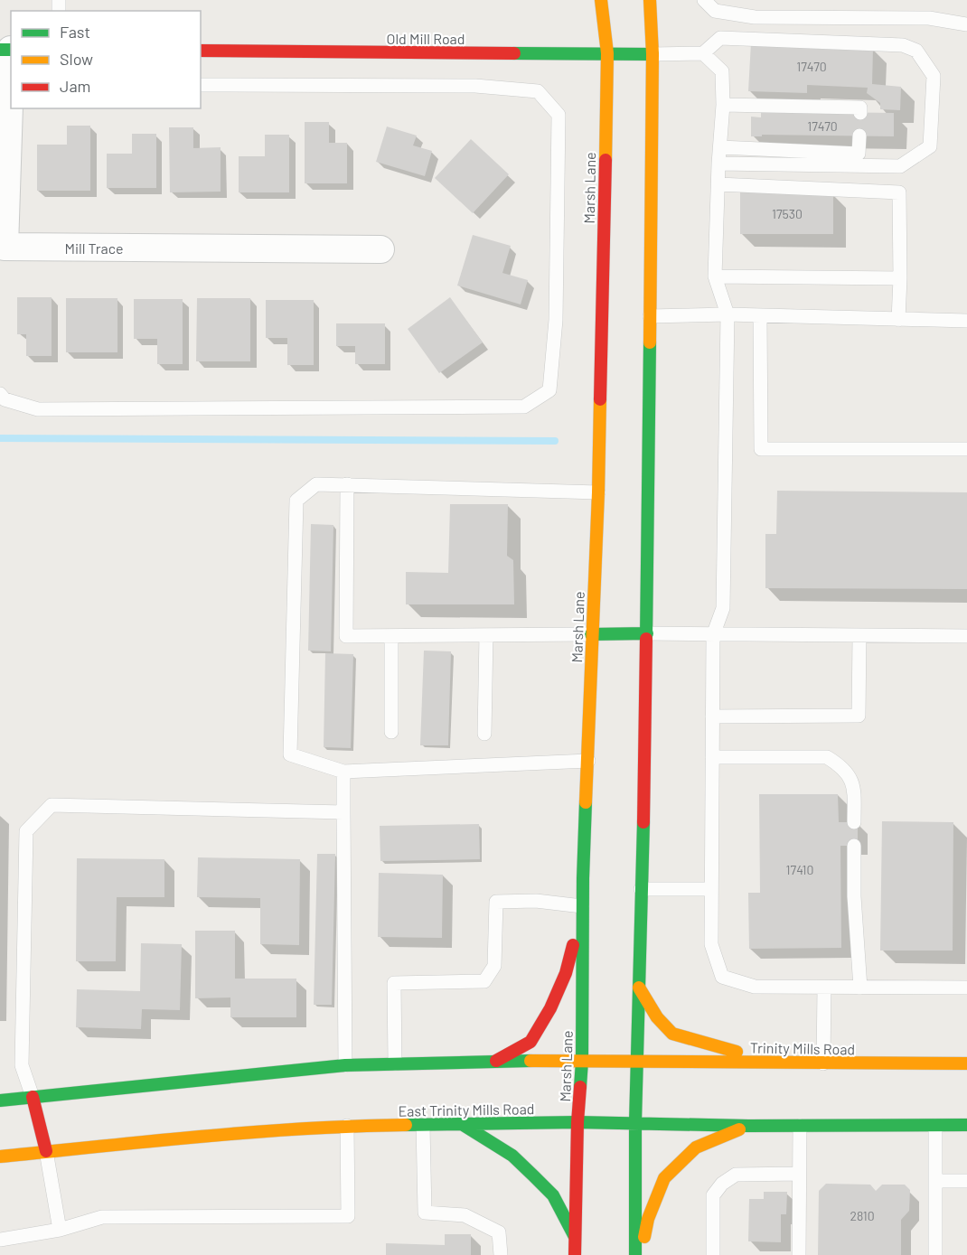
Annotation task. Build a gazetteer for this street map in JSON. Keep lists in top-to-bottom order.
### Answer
{
  "streets": {
    "main road": [
      "Old Mill Road",
      "Marsh Lane",
      "Trinity Mills Road",
      "East Trinity Mills Road"
    ],
    "street": ["Mill Trace"]
  },
  "crossings": [
    ["Old Mill Road", "Marsh Lane"],
    ["Marsh Lane", "East Trinity Mills Road"]
  ],
  "house_numbers": [
    "17470",
    "17470",
    "17530",
    "17410",
    "2810"
  ],
  "legend": ["Fast", "Slow", "Jam"]
}
